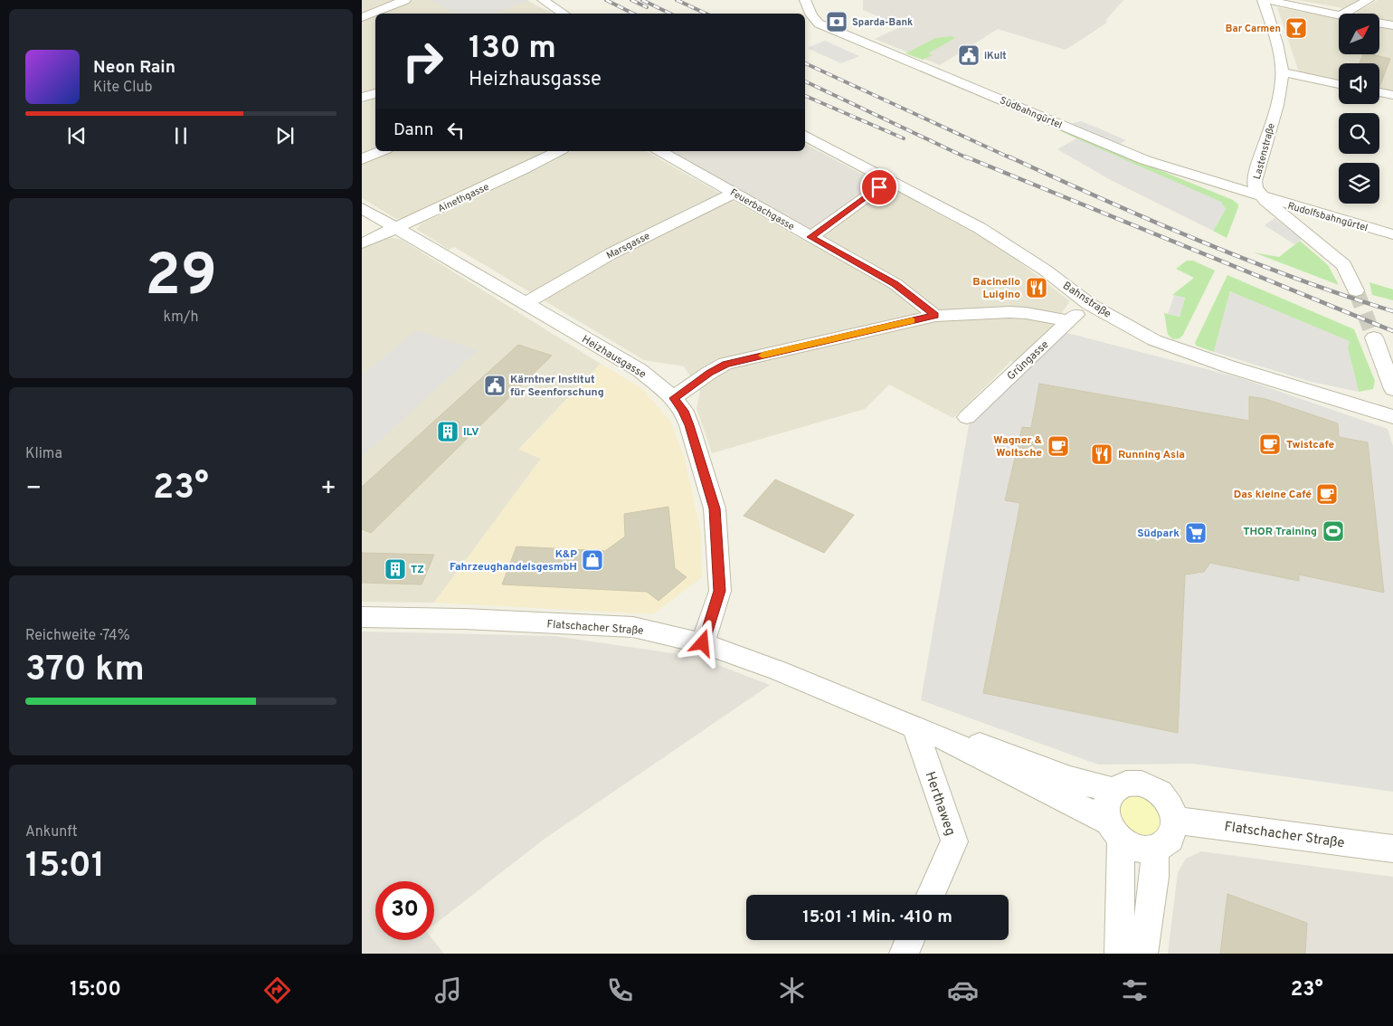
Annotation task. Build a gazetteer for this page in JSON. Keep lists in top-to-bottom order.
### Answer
{
  "streets": {
    "street": [
      "Südbahngürtel",
      "Lastenstraße",
      "Ainethgasse",
      "Feuerbachgasse",
      "Rudolfsbahngürtel",
      "Marsgasse",
      "Bahnstraße",
      "Heizhausgasse",
      "Grüngasse",
      "Flatschacher Straße",
      "Herthaweg"
    ]
  },
  "crossings": [
    ["Südbahngürtel", "Lastenstraße"],
    ["Südbahngürtel", "Rudolfsbahngürtel"],
    ["Lastenstraße", "Rudolfsbahngürtel"],
    ["Ainethgasse", "Heizhausgasse"],
    ["Feuerbachgasse", "Marsgasse"],
    ["Marsgasse", "Heizhausgasse"],
    ["Bahnstraße", "Grüngasse"],
    ["Heizhausgasse", "Flatschacher Straße"],
    ["Flatschacher Straße", "Herthaweg"]
  ],
  "places": {
    "bank": ["Sparda-Bank"],
    "bar": ["Bar Carmen"],
    "public building": ["iKult", "Kärntner Institut für Seenforschung"],
    "restaurant": ["Bacinello Luigino", "Running Asia"],
    "building": ["ILV", "TZ"],
    "cafe": ["Twistcafe", "Wagner & Woltsche", "Das kleine Café"],
    "sports": ["THOR Training"],
    "supermarket": ["Südpark"],
    "shop": ["K&P FahrzeughandelsgesmbH"]
  },
  "north": "top right",
  "page": {
    "turn": ["130 m", "Heizhausgasse"],
    "song": ["Neon Rain", "Kite Club"],
    "then": "Dann",
    "tile": [
      ["29", "km/h"],
      "Klima",
      ["Reichweite · 74%", "370 km"],
      ["Ankunft", "15:01"]
    ],
    "heat": ["−", "23°", "+"],
    "limit": "30",
    "trip": "15:01 · 1 Min. · 410 m",
    "tabs": ["15:00", "23°"]
  }
}
